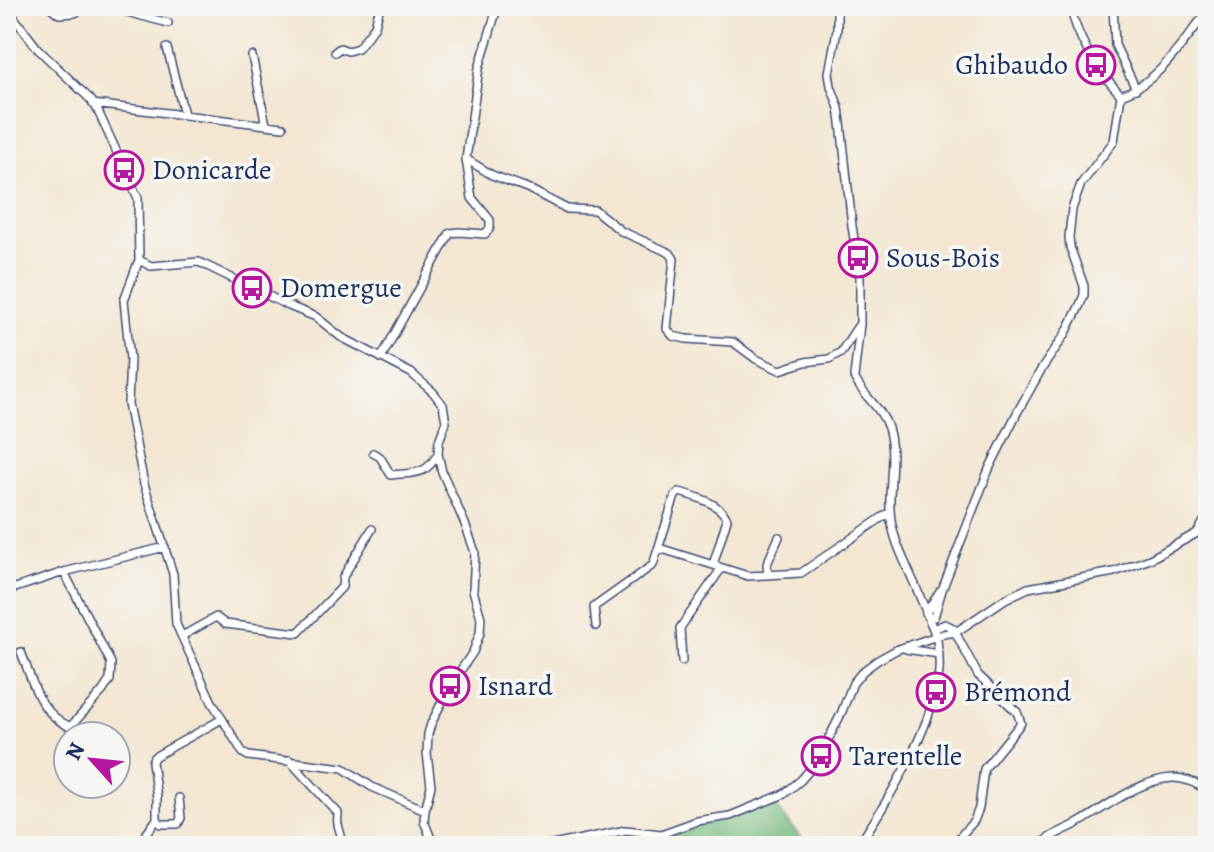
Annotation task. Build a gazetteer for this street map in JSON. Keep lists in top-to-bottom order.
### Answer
{
  "places": {
    "bus stop": [
      "Ghibaudo",
      "Donicarde",
      "Sous-Bois",
      "Domergue",
      "Isnard",
      "Brémond",
      "Tarentelle"
    ]
  },
  "north": "top left"
}
